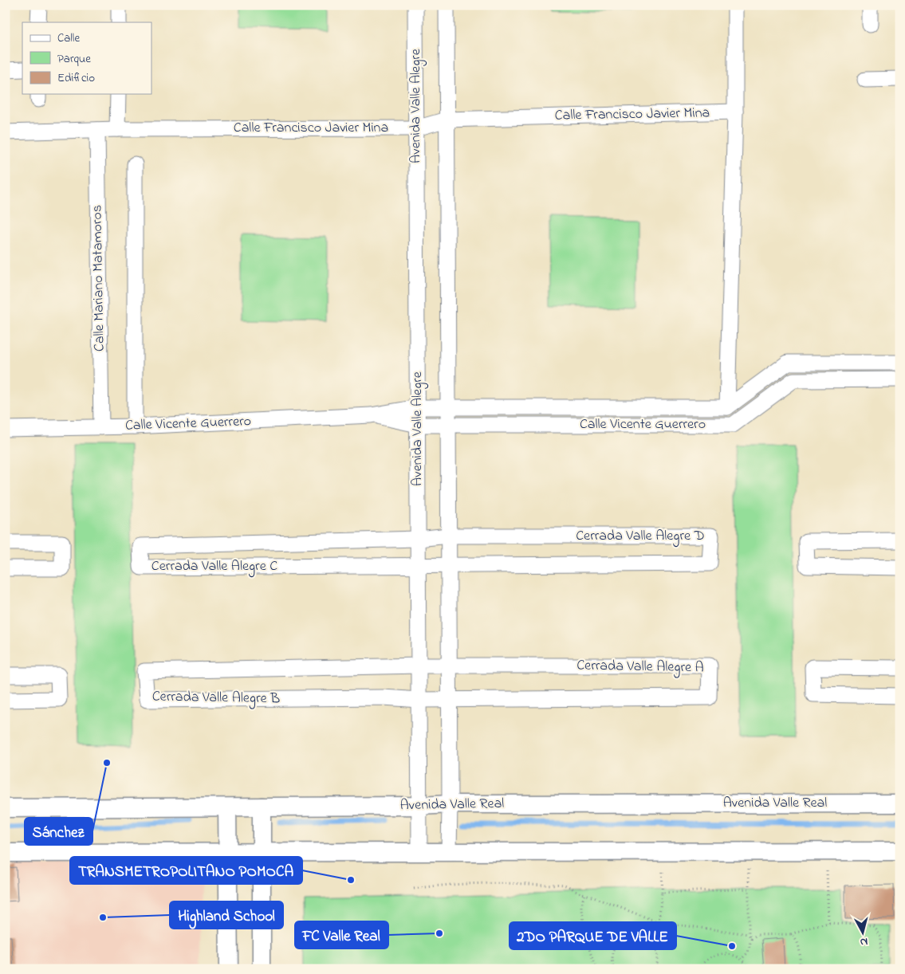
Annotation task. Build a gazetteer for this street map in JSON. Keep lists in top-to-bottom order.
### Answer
{
  "streets": {
    "street": [
      "Avenida Valle Alegre",
      "Calle Francisco Javier Mina",
      "Calle Mariano Matamoros",
      "Calle Vicente Guerrero",
      "Cerrada Valle Alegre D",
      "Cerrada Valle Alegre C",
      "Cerrada Valle Alegre A",
      "Cerrada Valle Alegre B",
      "Avenida Valle Real"
    ]
  },
  "crossings": [
    ["Avenida Valle Alegre", "Calle Francisco Javier Mina"],
    ["Avenida Valle Alegre", "Calle Vicente Guerrero"],
    ["Avenida Valle Alegre", "Cerrada Valle Alegre D"],
    ["Avenida Valle Alegre", "Cerrada Valle Alegre C"],
    ["Avenida Valle Alegre", "Cerrada Valle Alegre A"],
    ["Avenida Valle Alegre", "Cerrada Valle Alegre B"],
    ["Avenida Valle Alegre", "Avenida Valle Real"],
    ["Calle Francisco Javier Mina", "Calle Mariano Matamoros"],
    ["Calle Mariano Matamoros", "Calle Vicente Guerrero"],
    ["Cerrada Valle Alegre D", "Cerrada Valle Alegre C"],
    ["Cerrada Valle Alegre A", "Cerrada Valle Alegre B"]
  ],
  "places": [
    "Sánchez",
    "TRANSMETROPOLITANO POMOCA",
    "Highland School",
    "FC Valle Real",
    "2DO PARQUE DE VALLE"
  ],
  "legend": ["Calle", "Parque", "Edificio"],
  "north": "bottom"
}
